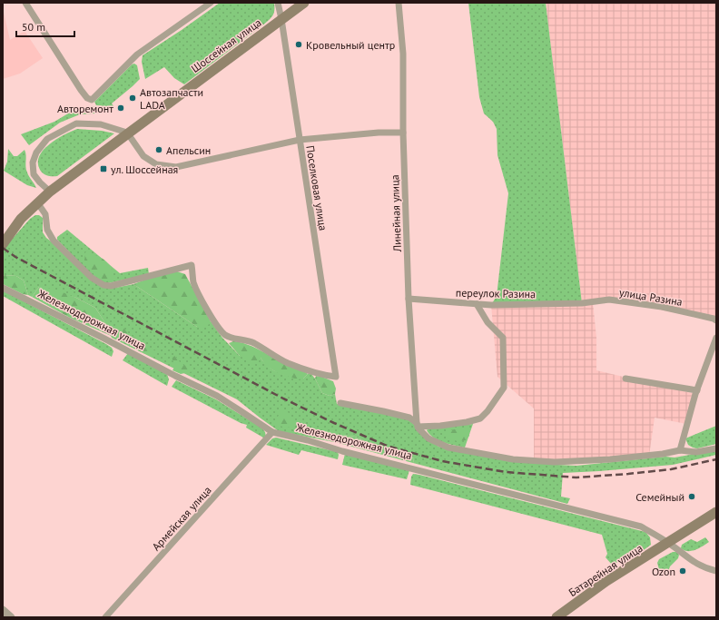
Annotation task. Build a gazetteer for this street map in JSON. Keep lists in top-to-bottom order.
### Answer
{
  "streets": {
    "main road": ["Шоссейная улица", "Батарейная улица"],
    "street": [
      "Поселковая улица",
      "Линейная улица",
      "переулок Разина",
      "улица Разина",
      "Железнодорожная улица",
      "Армейская улица"
    ]
  },
  "crossings": [
    ["Шоссейная улица", "Поселковая улица"],
    ["Линейная улица", "переулок Разина"],
    ["переулок Разина", "улица Разина"],
    ["Железнодорожная улица", "Армейская улица"],
    ["Железнодорожная улица", "Батарейная улица"]
  ],
  "places": {
    "other": [
      "Кровельный центр",
      "Автозапчасти LADA",
      "Авторемонт",
      "Апельсин",
      "Семейный",
      "Ozon"
    ],
    "transit": ["ул. Шоссейная"]
  },
  "scale_bar": "50 m"
}
